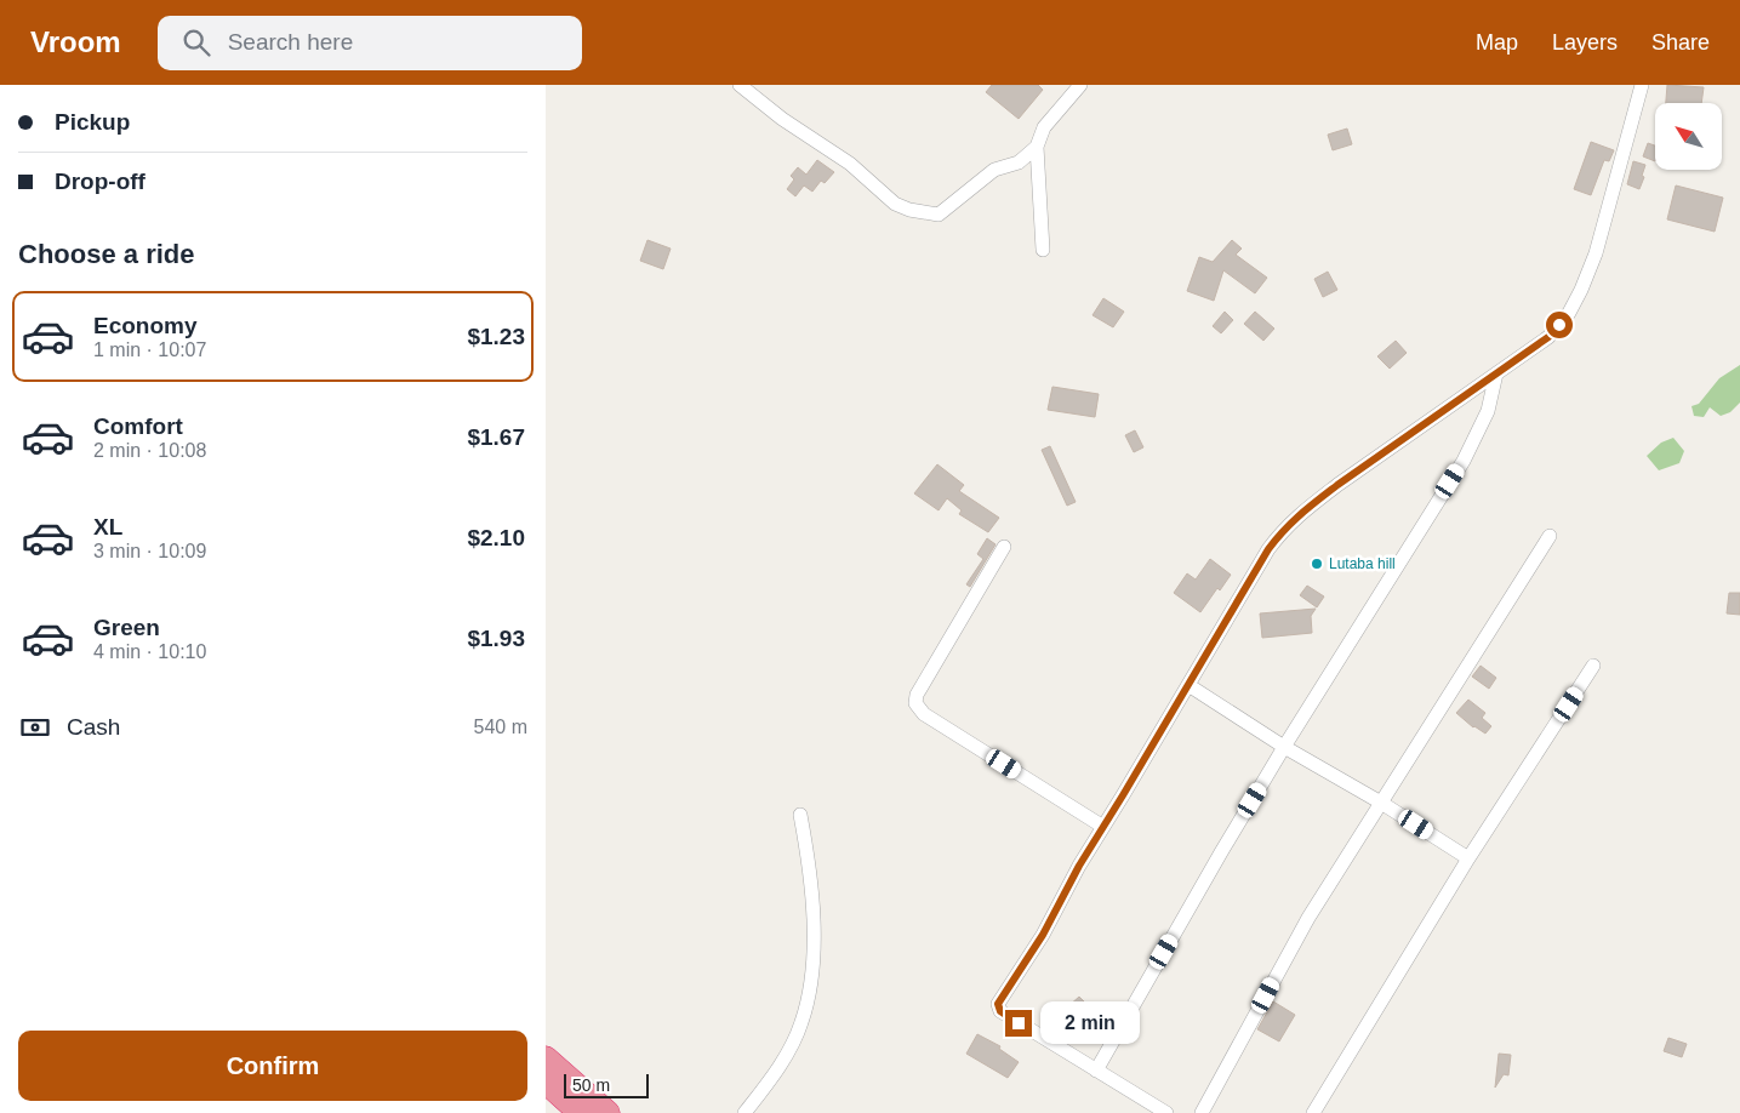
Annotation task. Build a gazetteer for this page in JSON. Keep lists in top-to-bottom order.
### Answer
{
  "places": ["Lutaba hill"],
  "scale_bar": "50 m",
  "north": "top left",
  "page": {
    "header": "Vroom",
    "search": "Search here",
    "nav": ["Map", "Layers", "Share"],
    "banner": ["Pickup", "Drop-off"],
    "heading": "Choose a ride",
    "list": [
      {
        "name": "Economy",
        "note": "1 min · 10:07",
        "value": "$1.23"
      },
      {
        "name": "Comfort",
        "note": "2 min · 10:08",
        "value": "$1.67"
      },
      {
        "name": "XL",
        "note": "3 min · 10:09",
        "value": "$2.10"
      },
      {
        "name": "Green",
        "note": "4 min · 10:10",
        "value": "$1.93"
      }
    ],
    "pay": ["Cash", "540 m"],
    "bubble": "2 min",
    "buttons": "Confirm",
    "scale": "50 m"
  }
}
